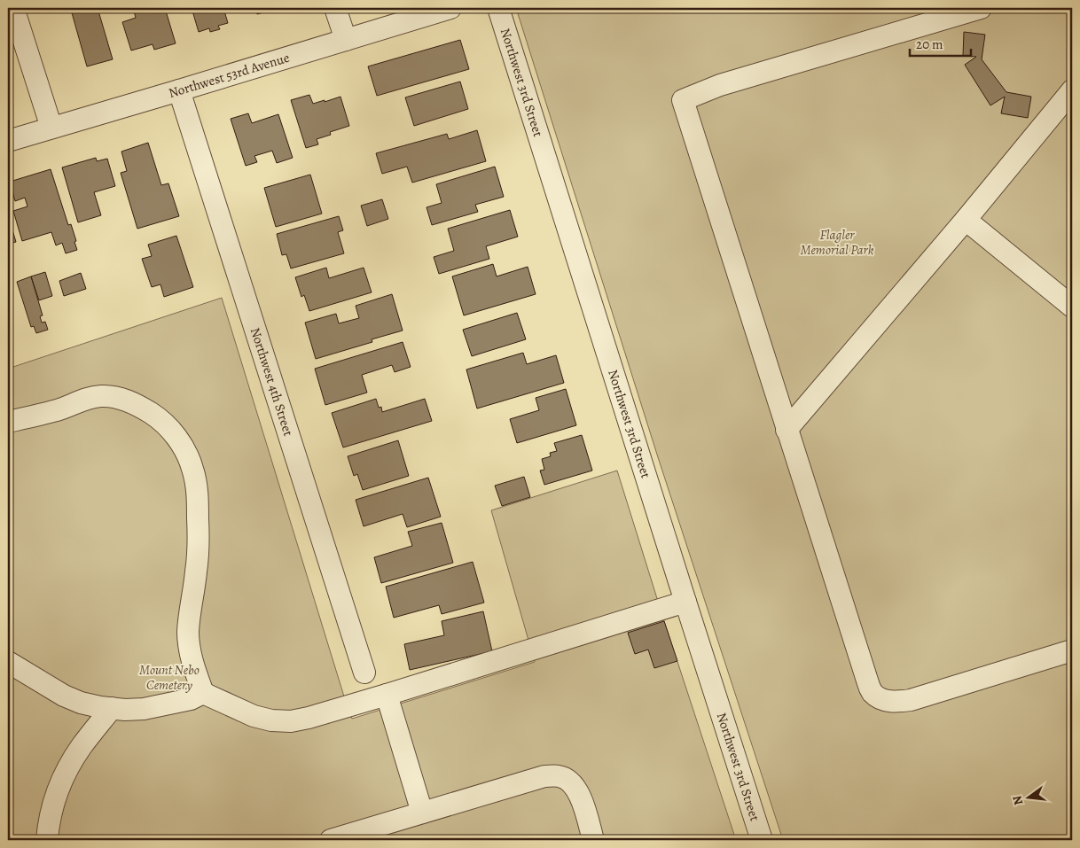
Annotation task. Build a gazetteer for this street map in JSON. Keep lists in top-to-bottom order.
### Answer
{
  "streets": {
    "street": ["Northwest 53rd Avenue", "Northwest 3rd Street", "Northwest 4th Street"]
  },
  "crossings": [
    ["Northwest 53rd Avenue", "Northwest 4th Street"]
  ],
  "parks": ["Flagler Memorial Park", "Mount Nebo Cemetery"],
  "scale_bar": "20 m",
  "north": "left"
}
